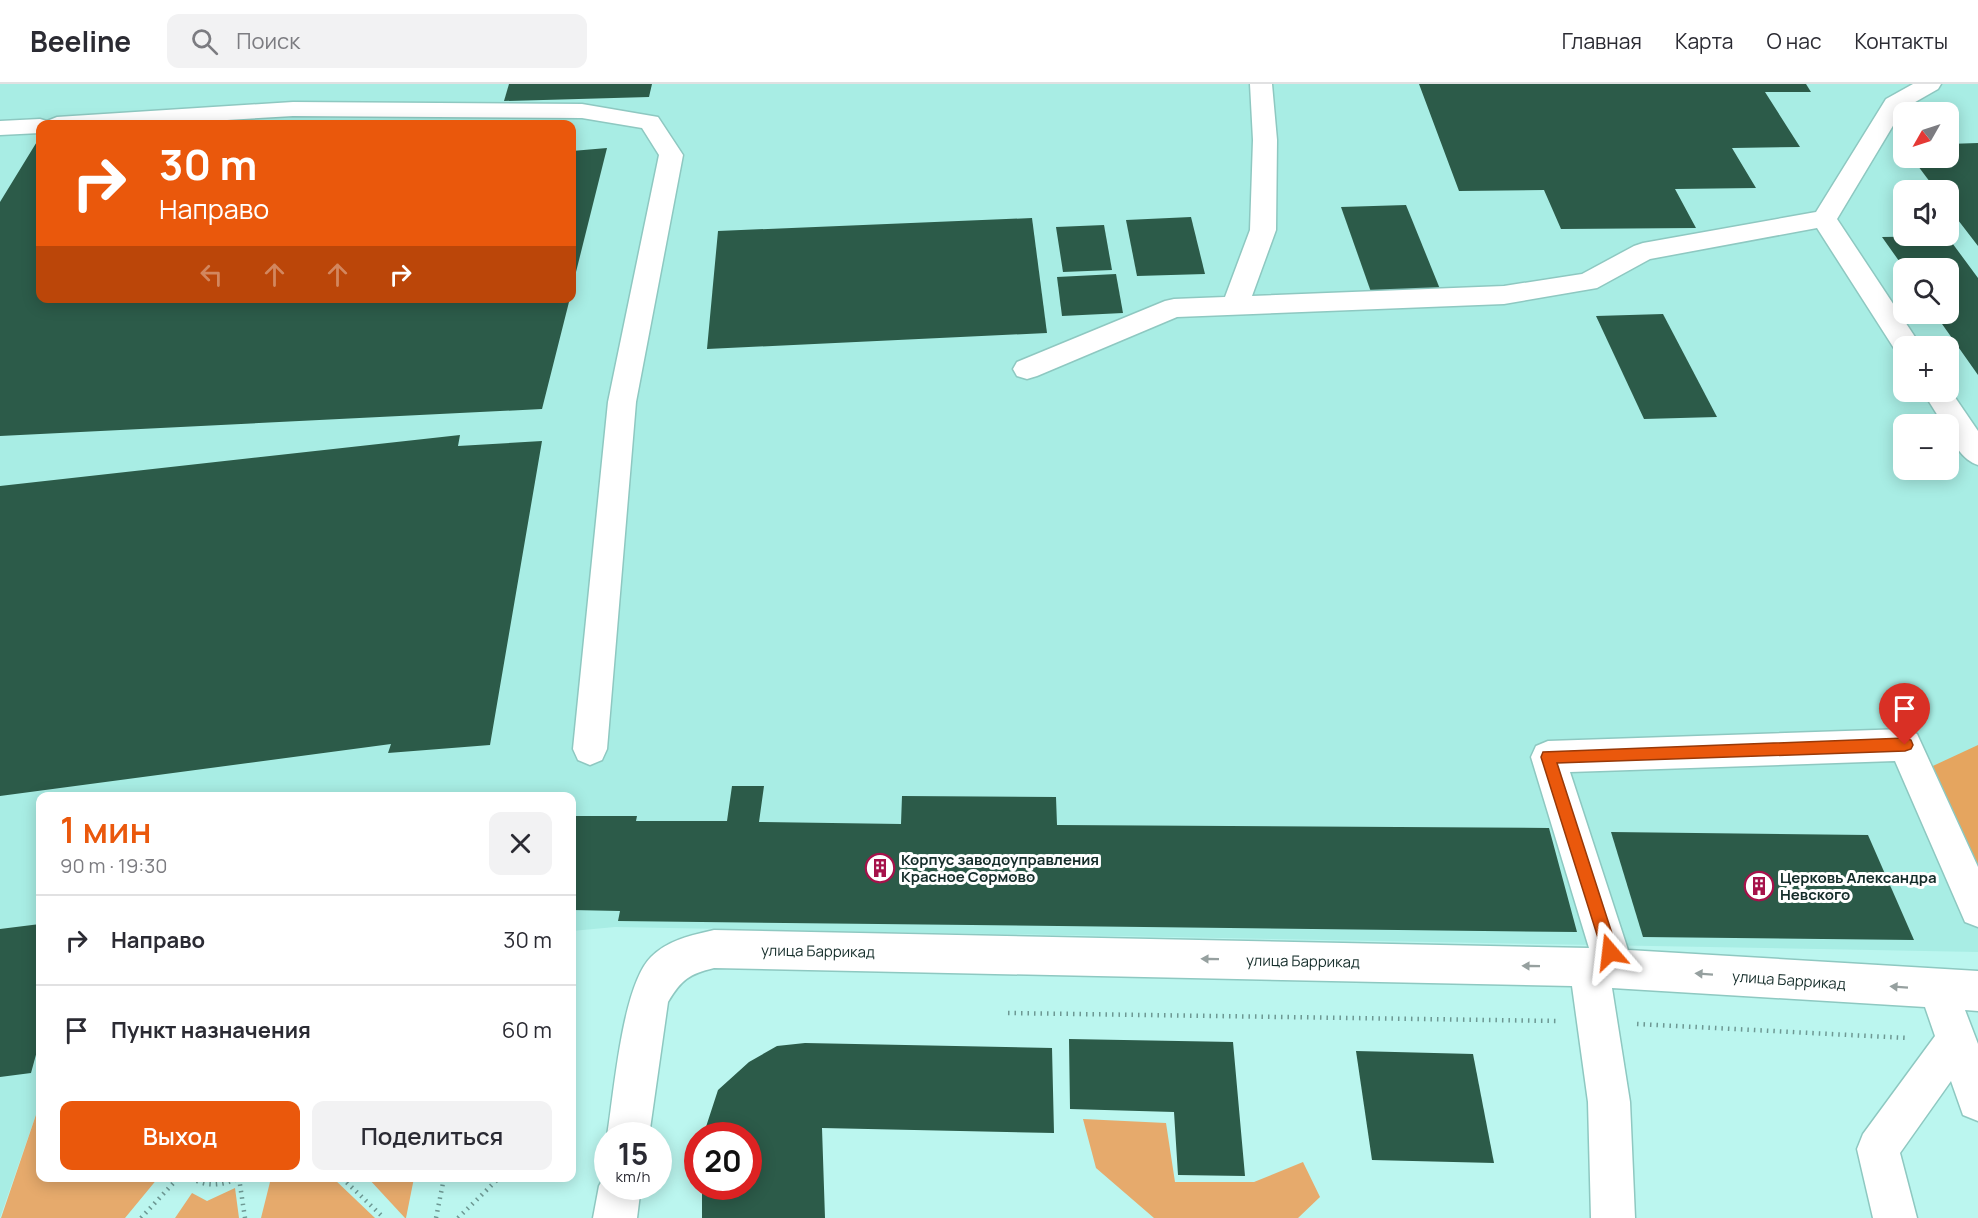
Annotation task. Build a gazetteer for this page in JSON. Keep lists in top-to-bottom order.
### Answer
{
  "streets": {
    "street": ["улица Баррикад"]
  },
  "one_way": ["улица Баррикад"],
  "places": {
    "building": ["Корпус заводоуправления Красное Сормово", "Церковь Александра Невского"]
  },
  "north": "bottom left",
  "page": {
    "header": "Beeline",
    "search": "Поиск",
    "nav": [
      "Главная",
      "Карта",
      "О нас",
      "Контакты"
    ],
    "map_buttons": ["+", "−"],
    "turn": ["30 m", "Направо"],
    "heading": ["1 мин", "90 m · 19:30"],
    "list": [
      {
        "name": "Направо",
        "value": "30 m"
      },
      {
        "name": "Пункт назначения",
        "value": "60 m"
      }
    ],
    "buttons": ["Выход", "Поделиться"],
    "speed": "15 km/h",
    "limit": "20"
  }
}
